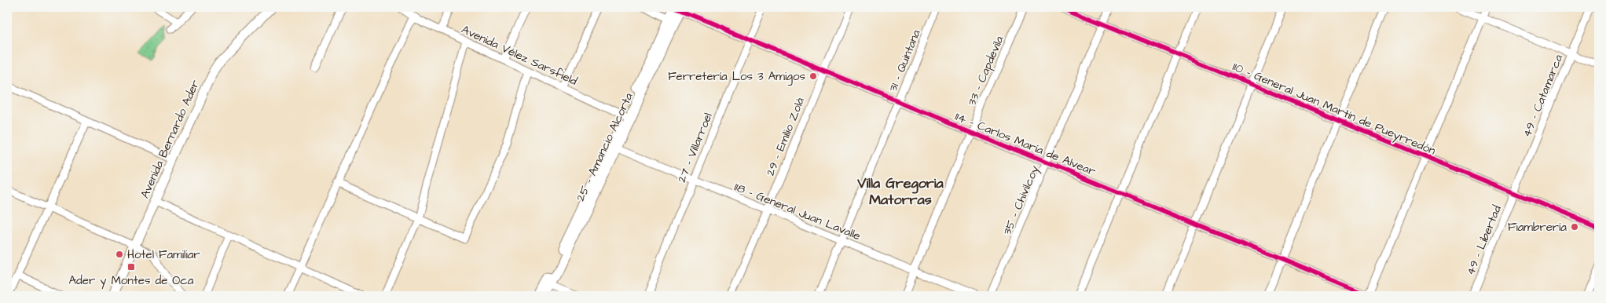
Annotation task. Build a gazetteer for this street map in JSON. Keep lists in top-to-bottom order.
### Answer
{
  "streets": {
    "main road": ["Avenida Bernardo Ader"],
    "street": [
      "Avenida Vélez Sarsfield",
      "31 - Quintana",
      "33 - Capdevila",
      "49 - Catamarca",
      "110 - General Juan Martín de Pueyrredón",
      "29 - Emilio Zolá",
      "114 - Carlos María de Alvear",
      "27 - Villarroel",
      "35 - Chivilcoy",
      "118 - General Juan Lavalle",
      "49 - Libertad"
    ]
  },
  "crossings": [
    ["31 - Quintana", "114 - Carlos María de Alvear"],
    ["31 - Quintana", "118 - General Juan Lavalle"],
    ["33 - Capdevila", "114 - Carlos María de Alvear"],
    ["33 - Capdevila", "118 - General Juan Lavalle"],
    ["49 - Catamarca", "110 - General Juan Martín de Pueyrredón"],
    ["49 - Catamarca", "49 - Libertad"],
    ["110 - General Juan Martín de Pueyrredón", "35 - Chivilcoy"],
    ["110 - General Juan Martín de Pueyrredón", "49 - Libertad"],
    ["29 - Emilio Zolá", "114 - Carlos María de Alvear"],
    ["29 - Emilio Zolá", "118 - General Juan Lavalle"],
    ["114 - Carlos María de Alvear", "27 - Villarroel"],
    ["114 - Carlos María de Alvear", "35 - Chivilcoy"],
    ["27 - Villarroel", "118 - General Juan Lavalle"]
  ],
  "districts": ["Villa Gregoria Matorras"],
  "places": {
    "other": ["Ferretería Los 3 Amigos", "Fiambrería", "Hotel Familiar"],
    "transit": ["Ader y Montes de Oca"]
  }
}
